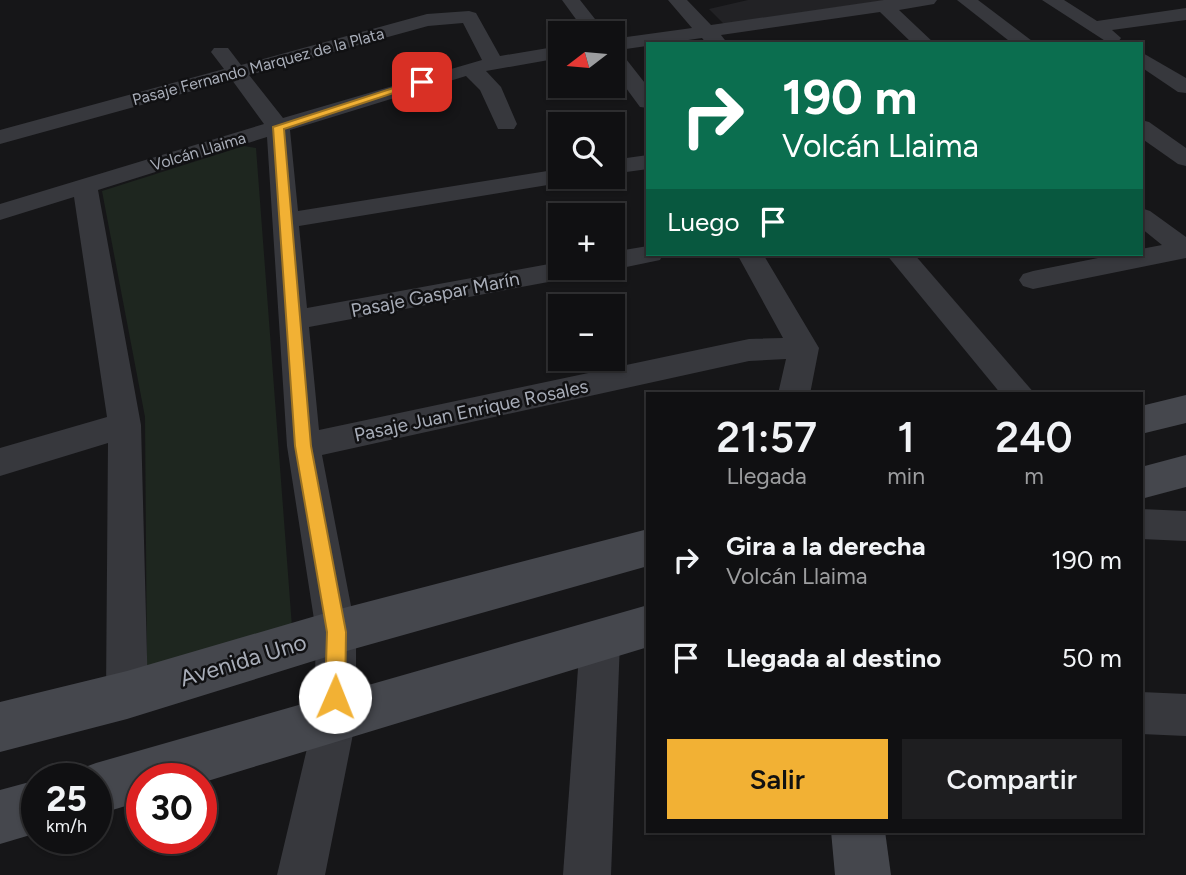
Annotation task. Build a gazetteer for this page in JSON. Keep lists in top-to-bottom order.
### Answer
{
  "streets": {
    "street": [
      "Pasaje Fernando Marquez de la Plata",
      "Volcán Llaima",
      "Pasaje Gaspar Marín",
      "Pasaje Juan Enrique Rosales",
      "Avenida Uno"
    ]
  },
  "crossings": [
    ["Pasaje Fernando Marquez de la Plata", "Volcán Llaima"]
  ],
  "north": "left",
  "page": {
    "map_buttons": ["+", "−"],
    "turn": ["190 m", "Volcán Llaima"],
    "then": "Luego",
    "eta": [
      "21:57",
      "Llegada",
      "1",
      "min",
      "240",
      "m"
    ],
    "list": [
      {
        "name": "Gira a la derecha",
        "note": "Volcán Llaima",
        "value": "190 m"
      },
      {
        "name": "Llegada al destino",
        "value": "50 m"
      }
    ],
    "buttons": ["Salir", "Compartir"],
    "speed": "25 km/h",
    "limit": "30"
  }
}
